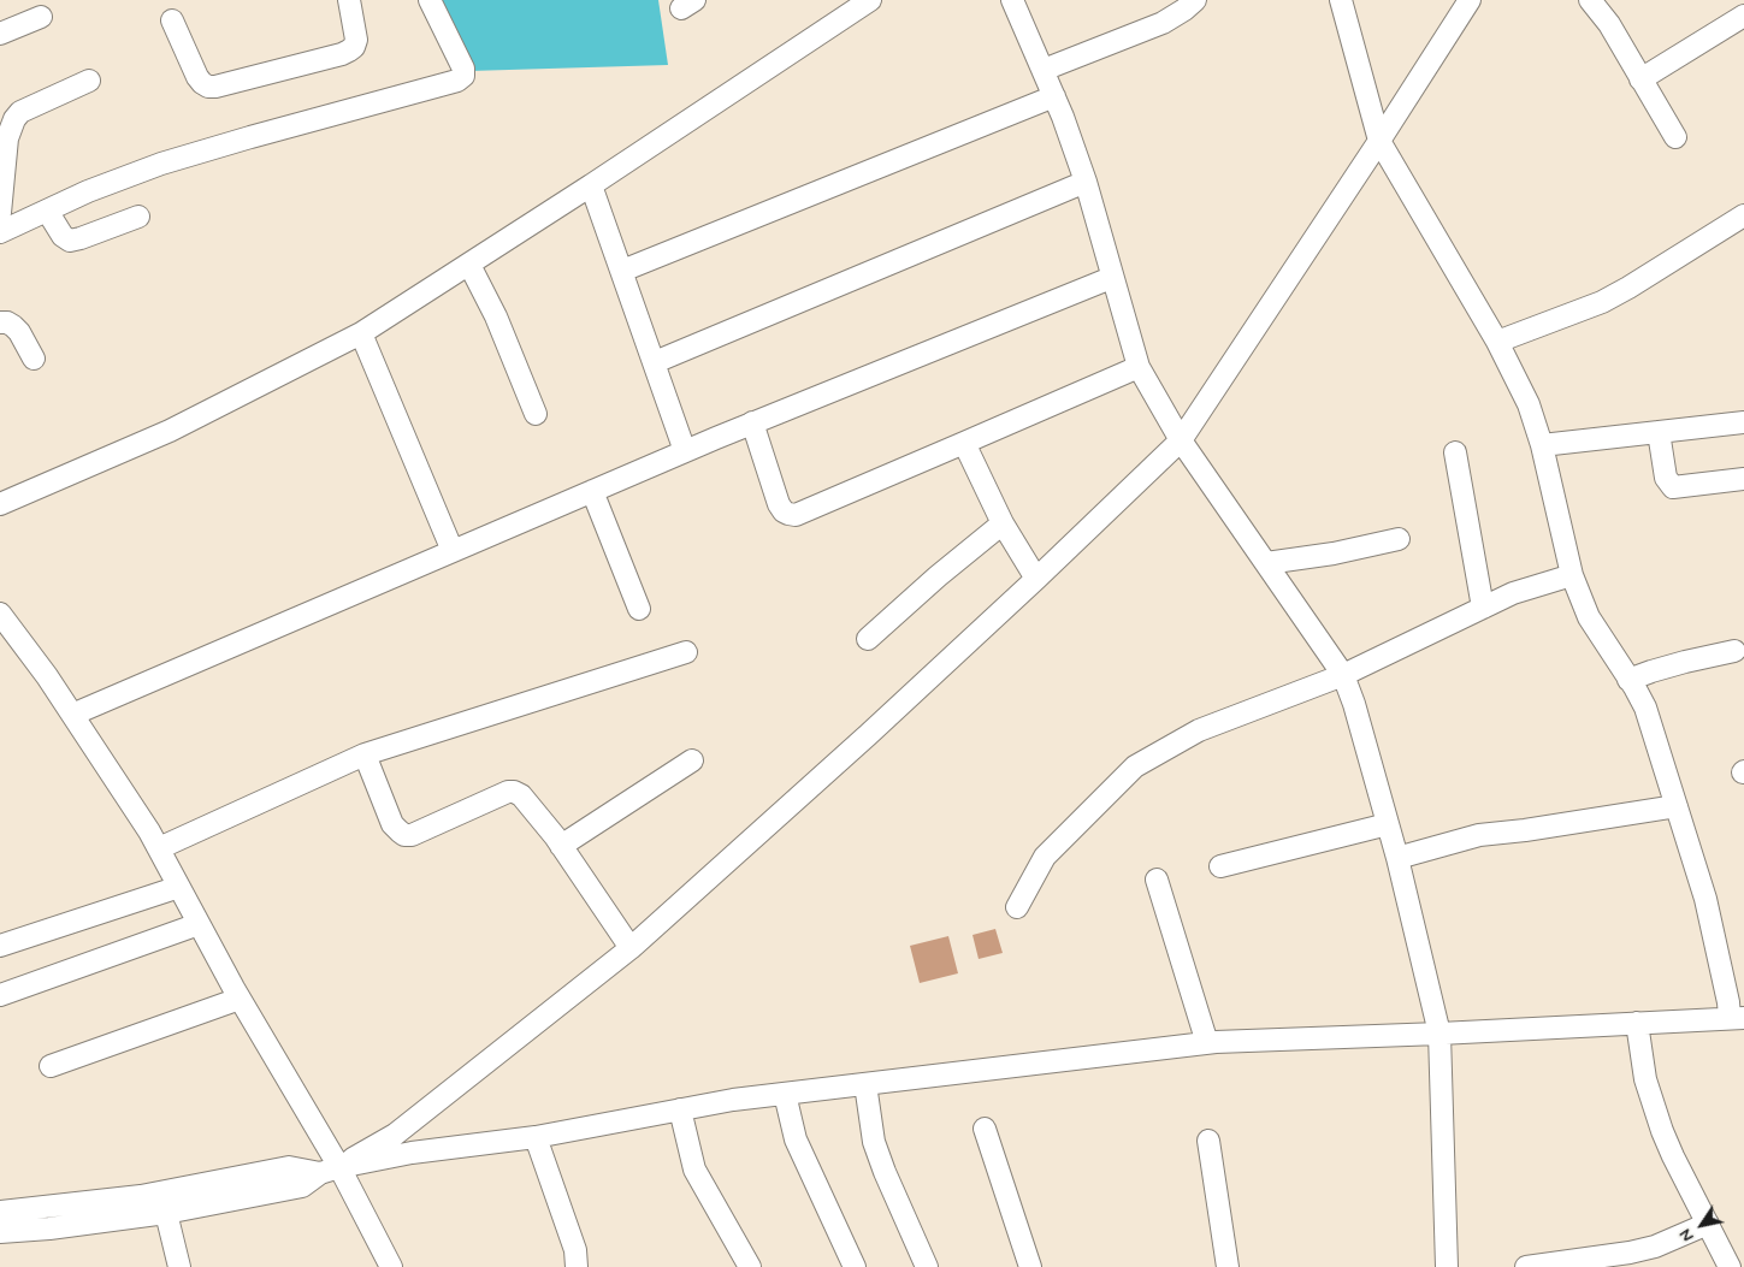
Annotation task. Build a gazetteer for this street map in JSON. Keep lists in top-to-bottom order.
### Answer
{
  "north": "bottom left"
}
